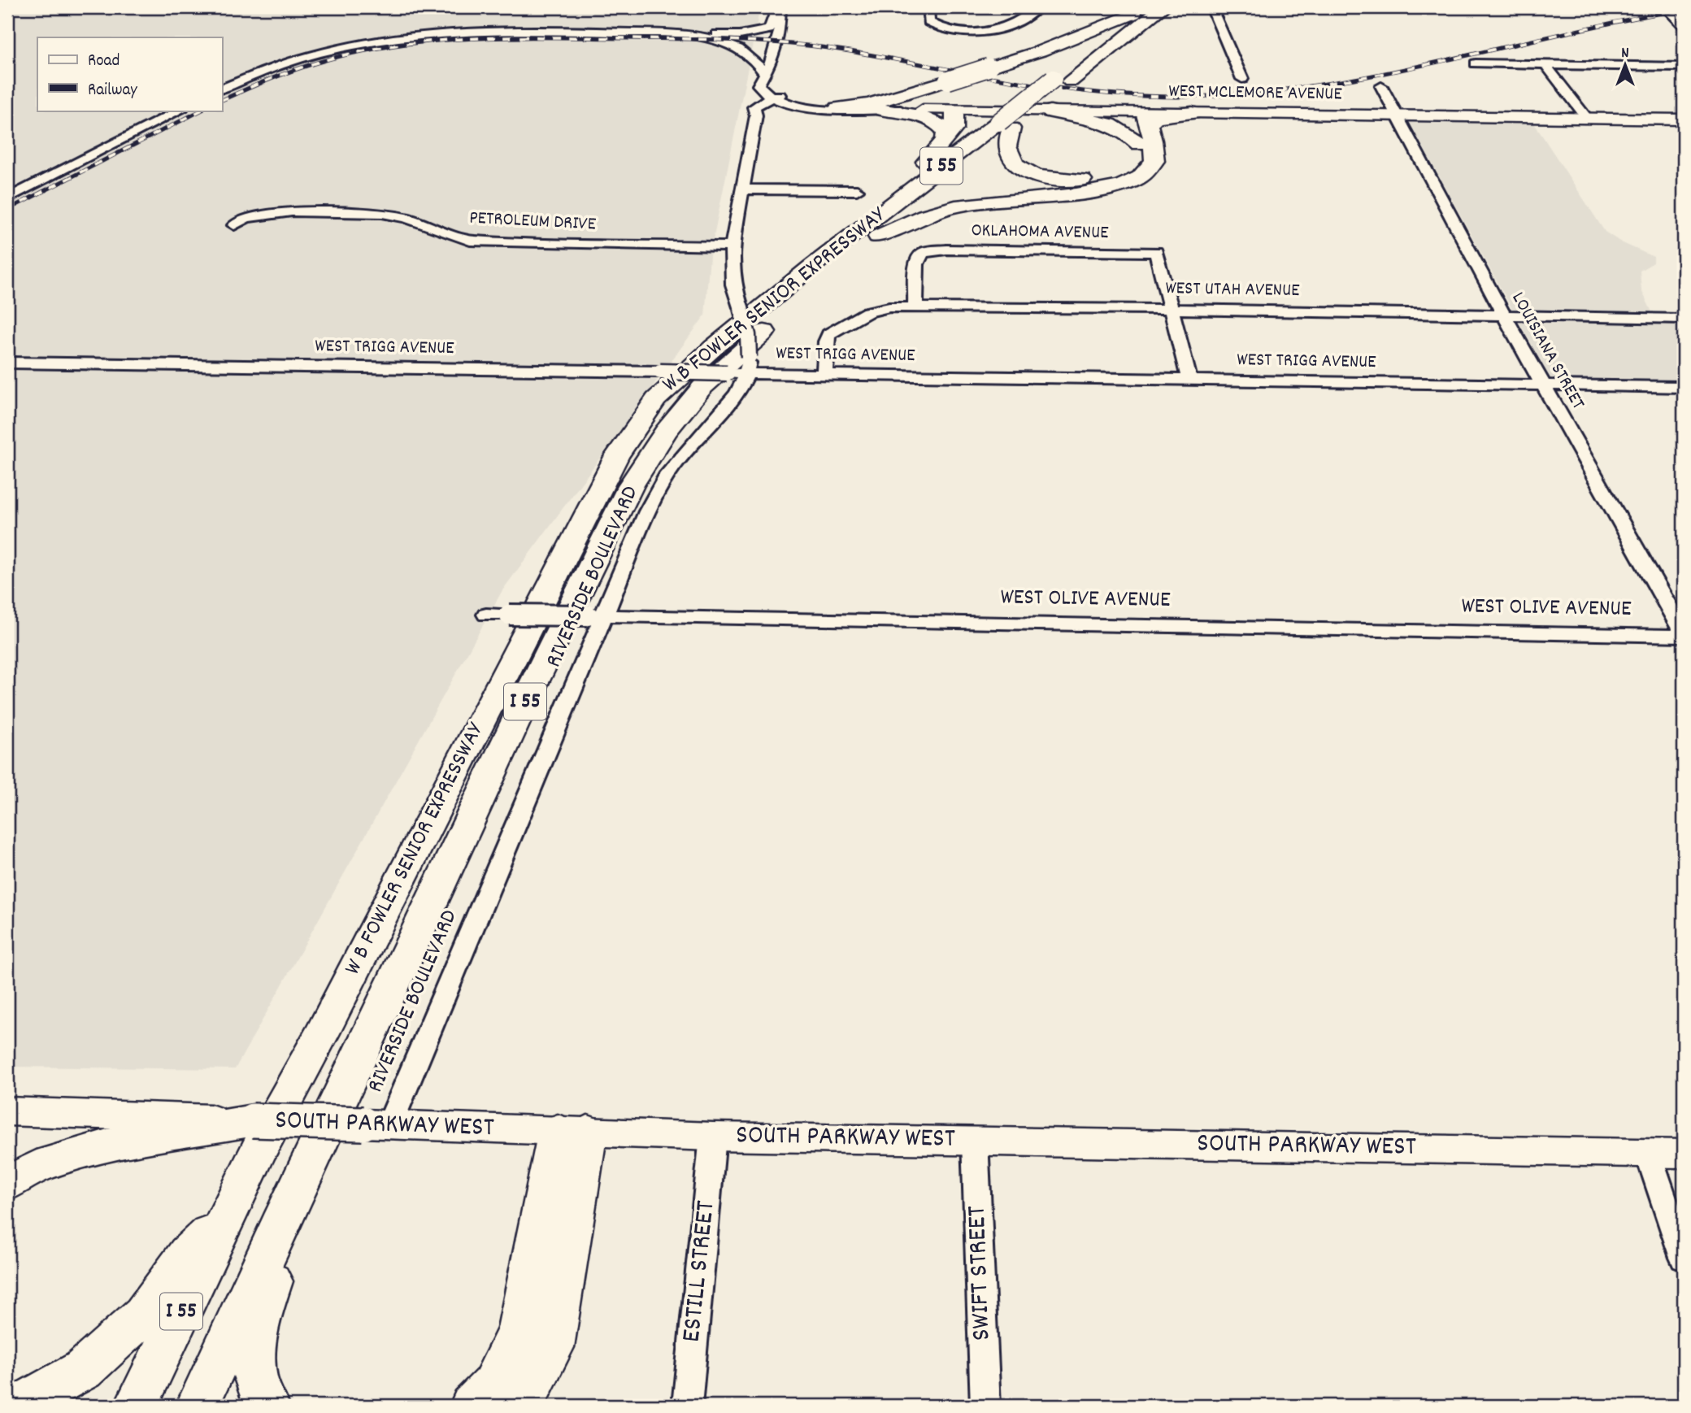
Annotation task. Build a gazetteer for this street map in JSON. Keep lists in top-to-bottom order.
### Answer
{
  "streets": {
    "highway": ["I 55", "W B FOWLER SENIOR EXPRESSWAY"],
    "main road": ["WEST MCLEMORE AVENUE", "SOUTH PARKWAY WEST"],
    "street": [
      "PETROLEUM DRIVE",
      "OKLAHOMA AVENUE",
      "WEST UTAH AVENUE",
      "WEST TRIGG AVENUE",
      "LOUISIANA STREET",
      "RIVERSIDE BOULEVARD",
      "WEST OLIVE AVENUE",
      "ESTILL STREET",
      "SWIFT STREET"
    ]
  },
  "crossings": [
    ["WEST MCLEMORE AVENUE", "LOUISIANA STREET"],
    ["OKLAHOMA AVENUE", "WEST UTAH AVENUE"],
    ["WEST UTAH AVENUE", "WEST TRIGG AVENUE"],
    ["WEST UTAH AVENUE", "LOUISIANA STREET"],
    ["WEST TRIGG AVENUE", "LOUISIANA STREET"],
    ["WEST TRIGG AVENUE", "RIVERSIDE BOULEVARD"],
    ["LOUISIANA STREET", "WEST OLIVE AVENUE"],
    ["RIVERSIDE BOULEVARD", "WEST OLIVE AVENUE"],
    ["RIVERSIDE BOULEVARD", "SOUTH PARKWAY WEST"],
    ["SOUTH PARKWAY WEST", "ESTILL STREET"],
    ["SOUTH PARKWAY WEST", "SWIFT STREET"]
  ],
  "legend": ["Road", "Railway"],
  "north": "top"
}
